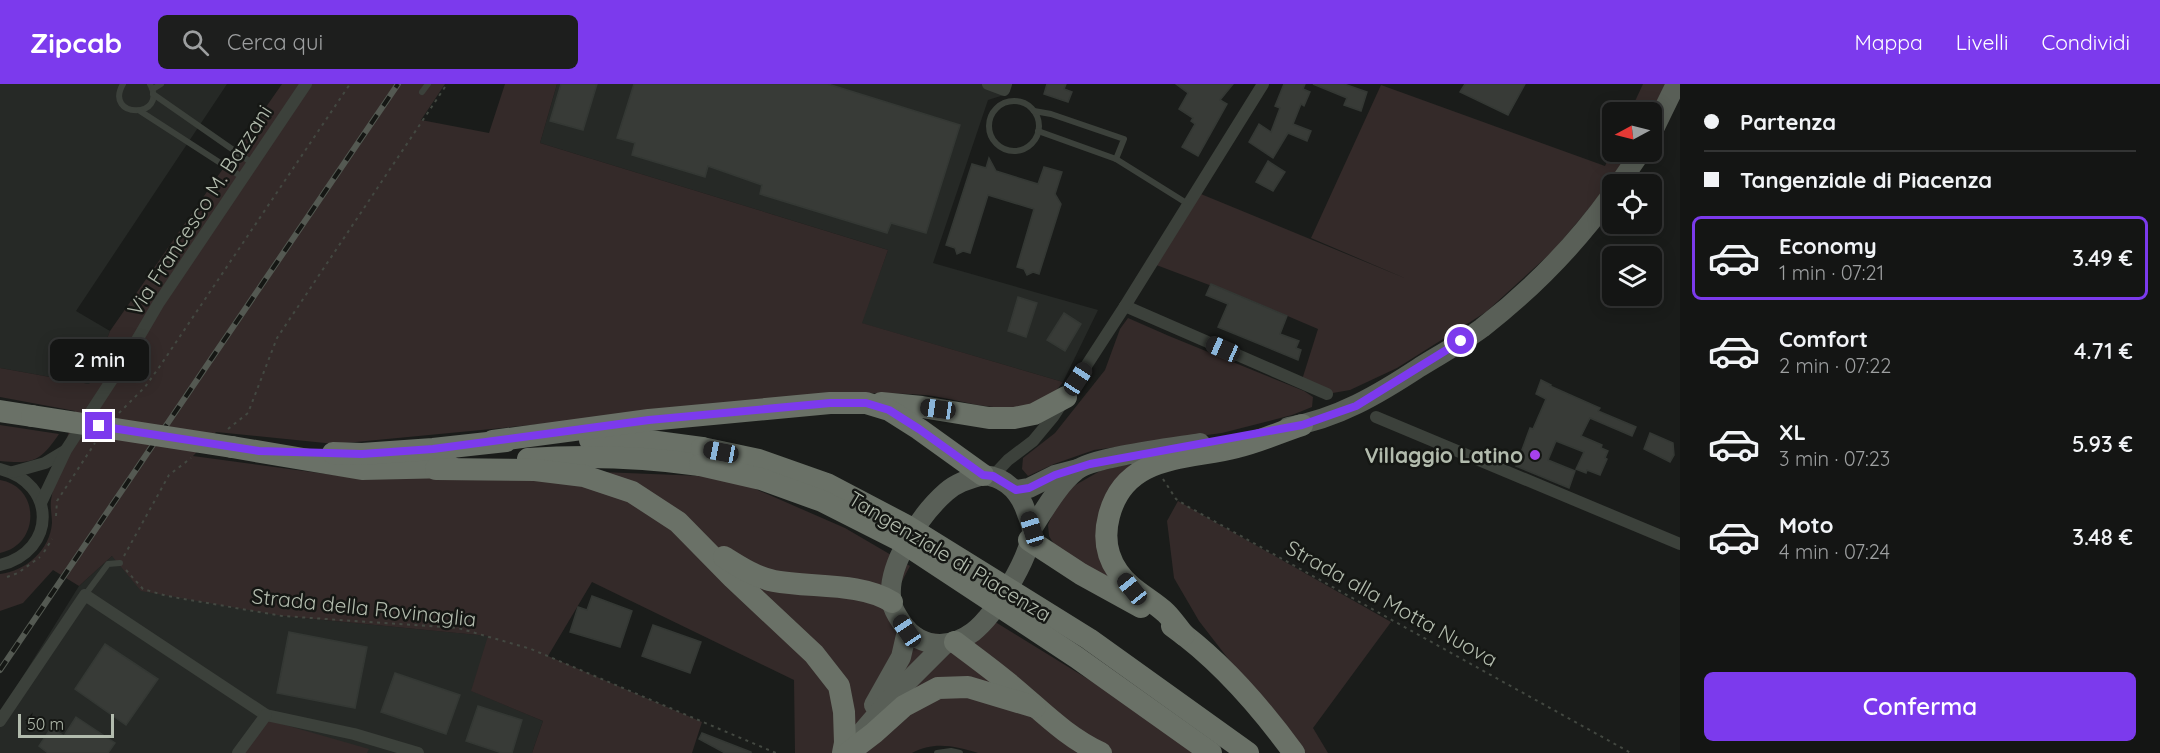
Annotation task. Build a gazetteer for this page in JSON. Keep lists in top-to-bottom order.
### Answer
{
  "streets": {
    "highway": ["Tangenziale di Piacenza"],
    "street": ["Via Francesco M. Bazzani"],
    "path": ["Strada alla Motta Nuova", "Strada della Rovinaglia"]
  },
  "places": ["Villaggio Latino"],
  "scale_bar": "50 m",
  "north": "left",
  "page": {
    "header": "Zipcab",
    "search": "Cerca qui",
    "nav": ["Mappa", "Livelli", "Condividi"],
    "banner": ["Partenza", "Tangenziale di Piacenza"],
    "list": [
      {
        "name": "Economy",
        "note": "1 min · 07:21",
        "value": "3.49 €"
      },
      {
        "name": "Comfort",
        "note": "2 min · 07:22",
        "value": "4.71 €"
      },
      {
        "name": "XL",
        "note": "3 min · 07:23",
        "value": "5.93 €"
      },
      {
        "name": "Moto",
        "note": "4 min · 07:24",
        "value": "3.48 €"
      }
    ],
    "bubble": "2 min",
    "buttons": "Conferma",
    "scale": "50 m"
  }
}
